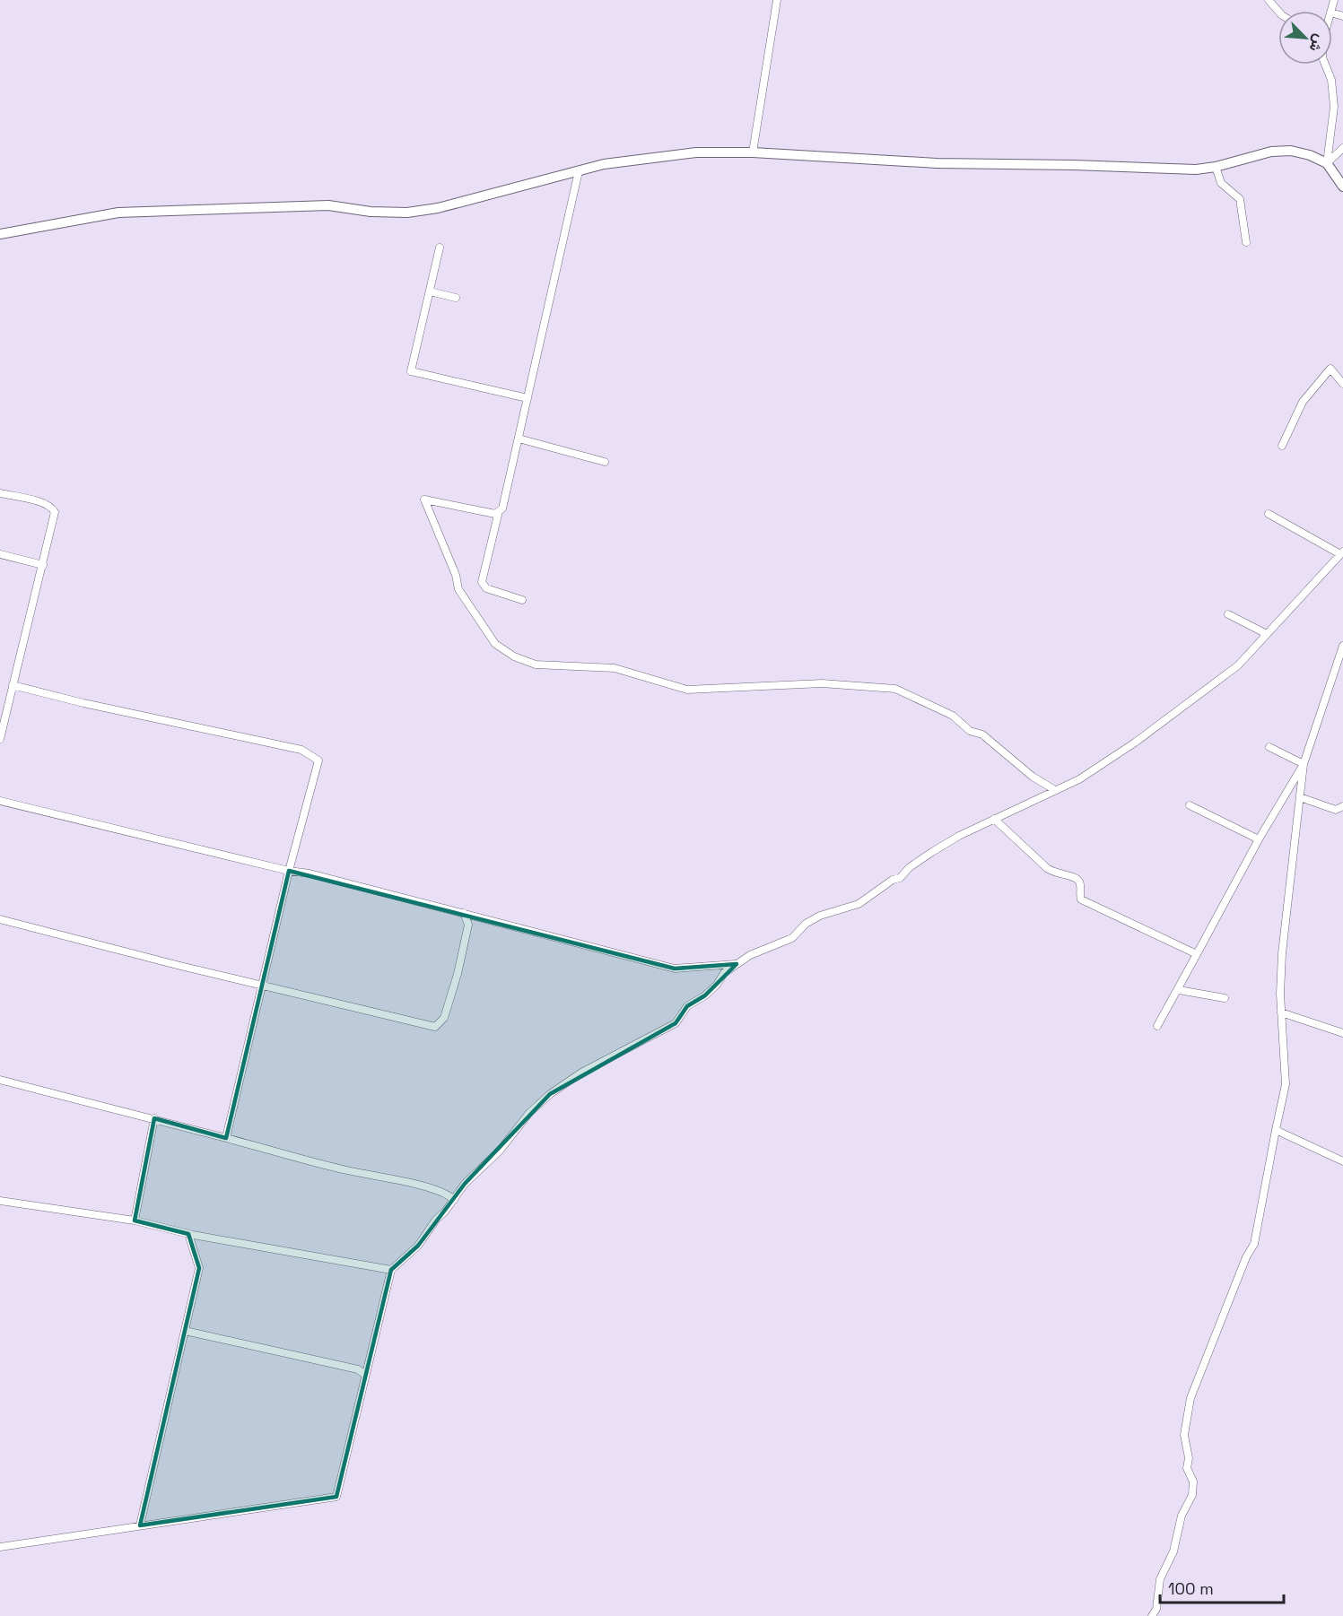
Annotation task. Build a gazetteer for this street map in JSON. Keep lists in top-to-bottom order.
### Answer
{
  "scale_bar": "100 m",
  "north": "bottom right"
}
